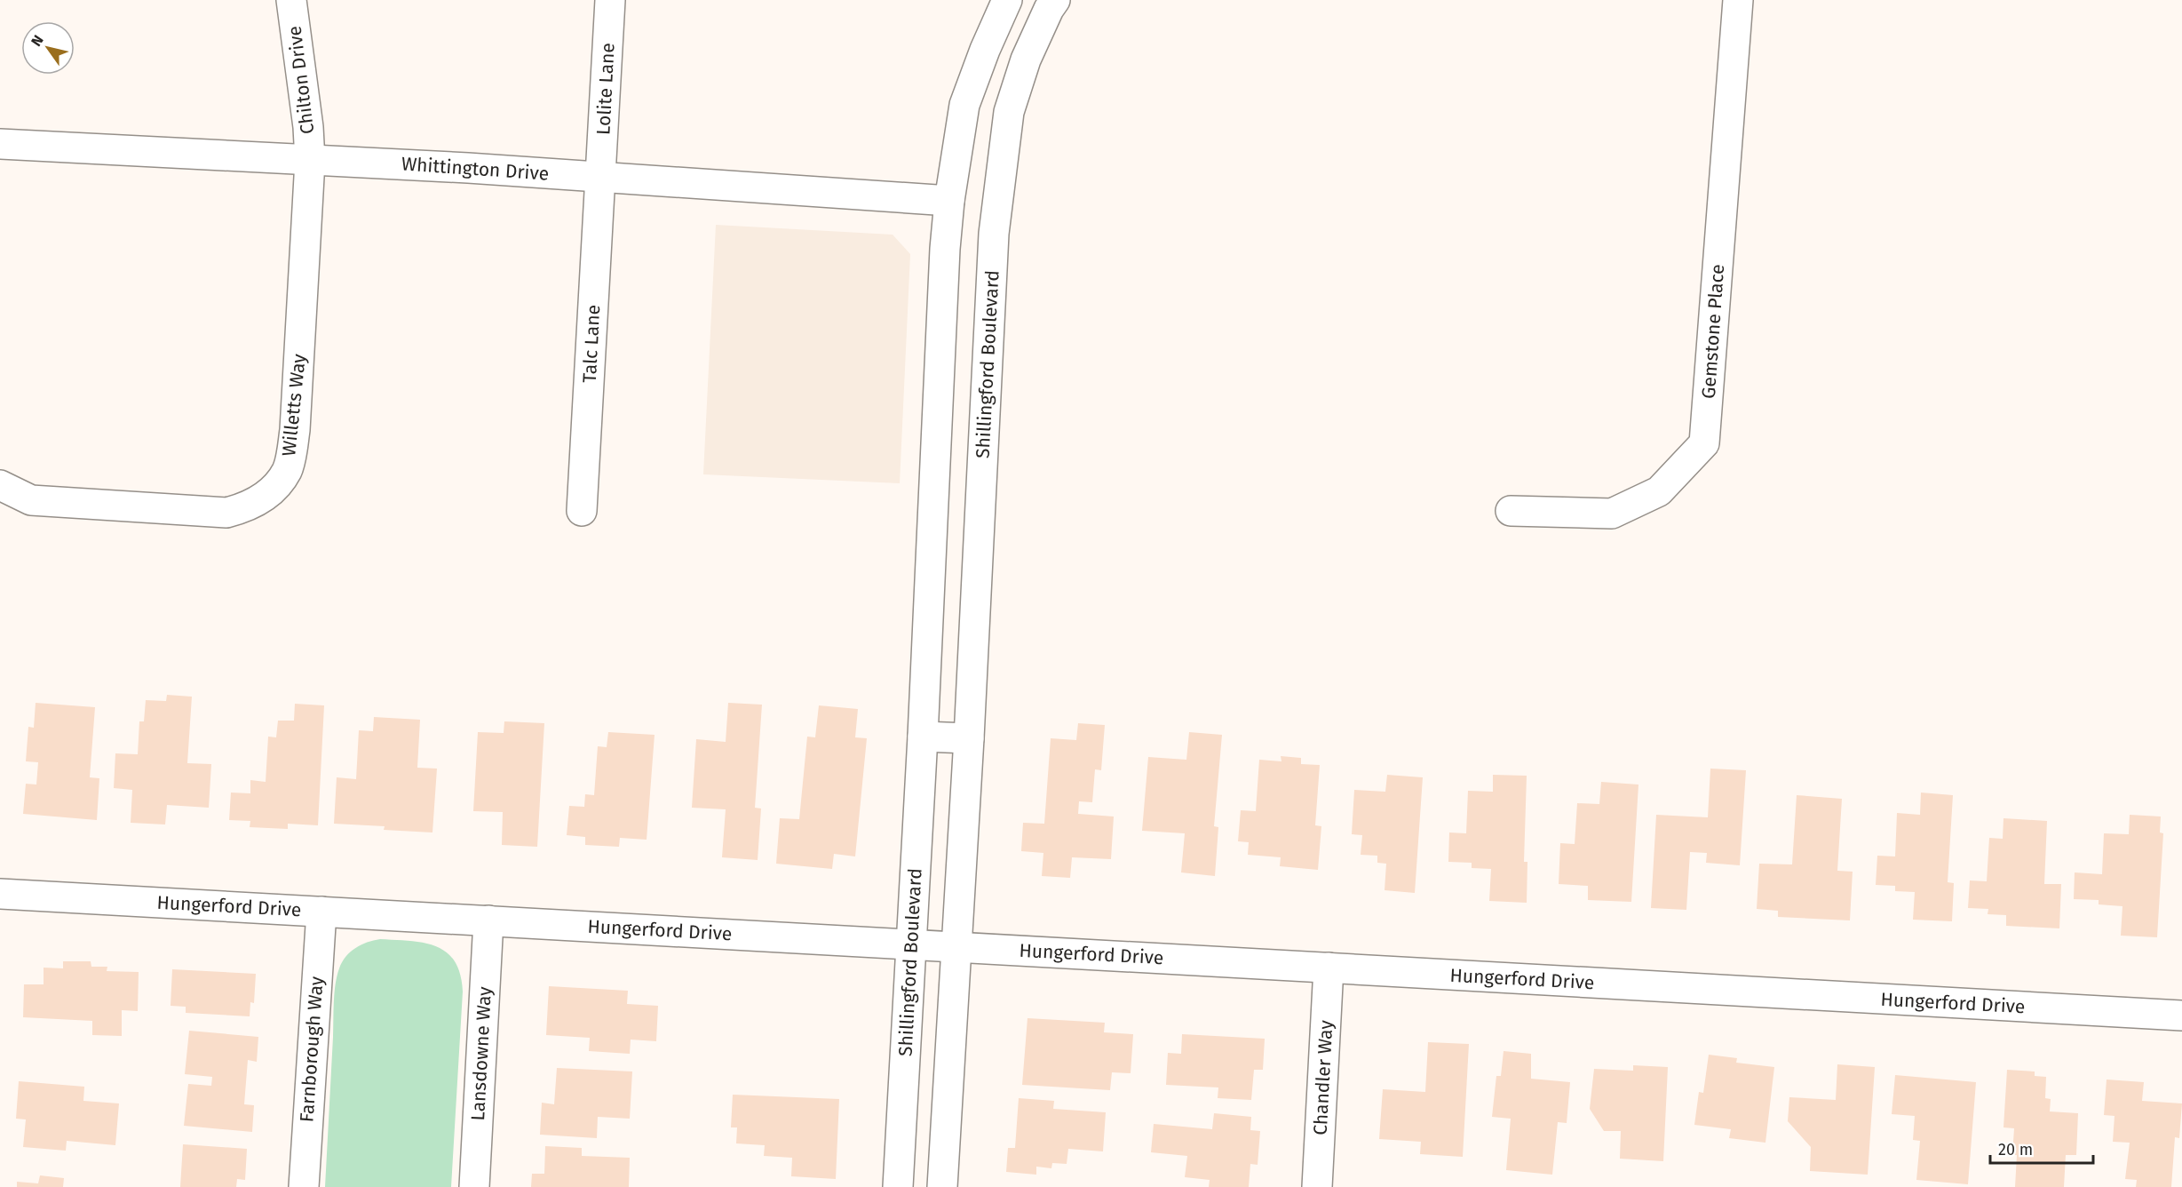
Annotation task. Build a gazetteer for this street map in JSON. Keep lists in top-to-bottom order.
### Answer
{
  "streets": {
    "street": [
      "Chilton Drive",
      "Lolite Lane",
      "Whittington Drive",
      "Gemstone Place",
      "Talc Lane",
      "Shillingford Boulevard",
      "Willetts Way",
      "Hungerford Drive",
      "Farnborough Way",
      "Lansdowne Way",
      "Chandler Way"
    ]
  },
  "crossings": [
    ["Chilton Drive", "Whittington Drive"],
    ["Chilton Drive", "Willetts Way"],
    ["Lolite Lane", "Whittington Drive"],
    ["Lolite Lane", "Talc Lane"],
    ["Whittington Drive", "Talc Lane"],
    ["Whittington Drive", "Shillingford Boulevard"],
    ["Whittington Drive", "Willetts Way"],
    ["Shillingford Boulevard", "Hungerford Drive"],
    ["Hungerford Drive", "Farnborough Way"],
    ["Hungerford Drive", "Lansdowne Way"],
    ["Hungerford Drive", "Chandler Way"]
  ],
  "scale_bar": "20 m",
  "north": "top left"
}
